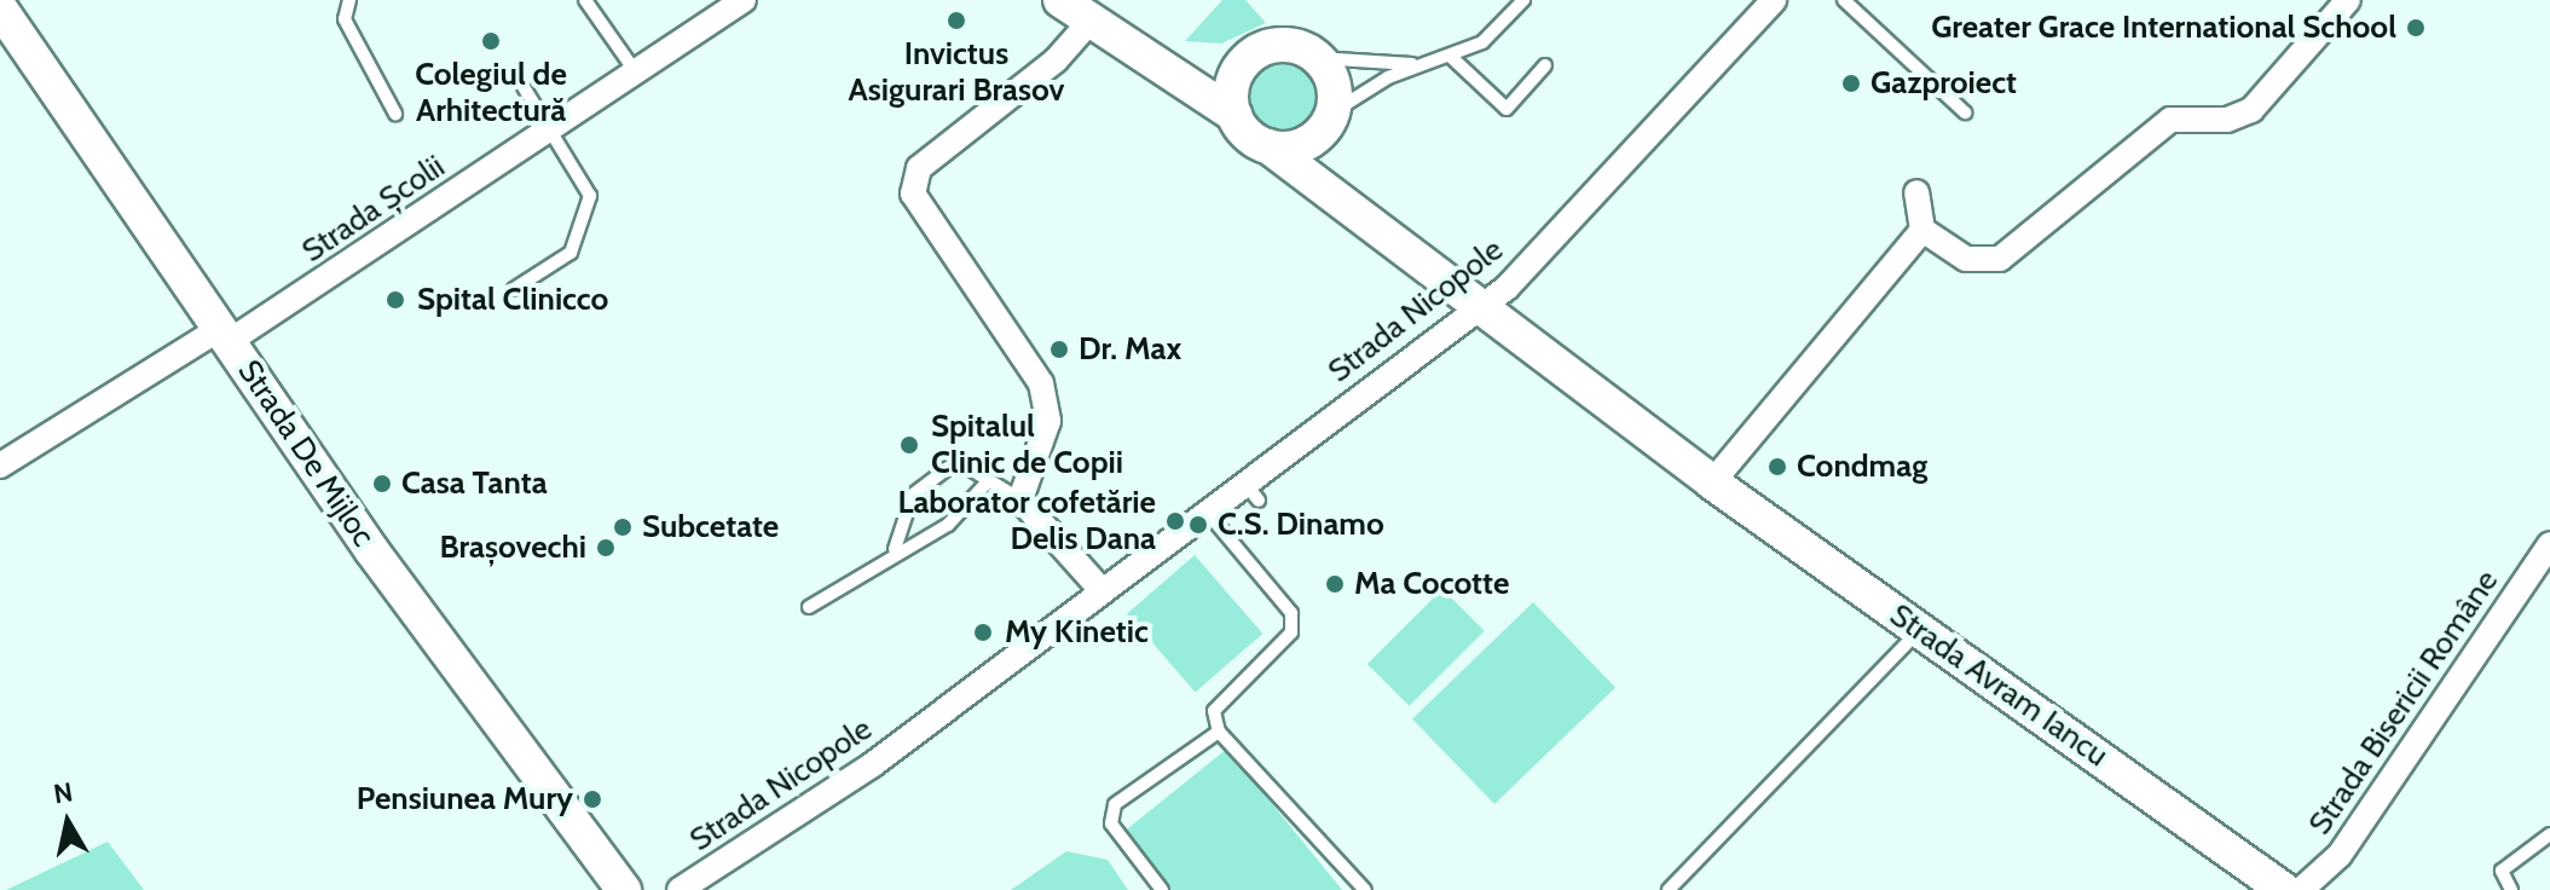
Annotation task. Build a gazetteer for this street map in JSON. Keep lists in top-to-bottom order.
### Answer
{
  "streets": {
    "street": [
      "Strada Școlii",
      "Strada Nicopole",
      "Strada De Mijloc",
      "Strada Avram Iancu",
      "Strada Bisericii Române"
    ]
  },
  "crossings": [
    ["Strada Școlii", "Strada De Mijloc"],
    ["Strada Nicopole", "Strada Avram Iancu"]
  ],
  "places": [
    "Invictus Asigurari Brasov",
    "Greater Grace International School",
    "Colegiul de Arhitectură",
    "Gazproiect",
    "Spital Clinicco",
    "Dr. Max",
    "Spitalul Clinic de Copii",
    "Condmag",
    "Casa Tanta",
    "Laborator cofetărie Delis Dana",
    "C.S. Dinamo",
    "Subcetate",
    "Brașovechi",
    "Ma Cocotte",
    "My Kinetic",
    "Pensiunea Mury"
  ],
  "north": "top"
}
